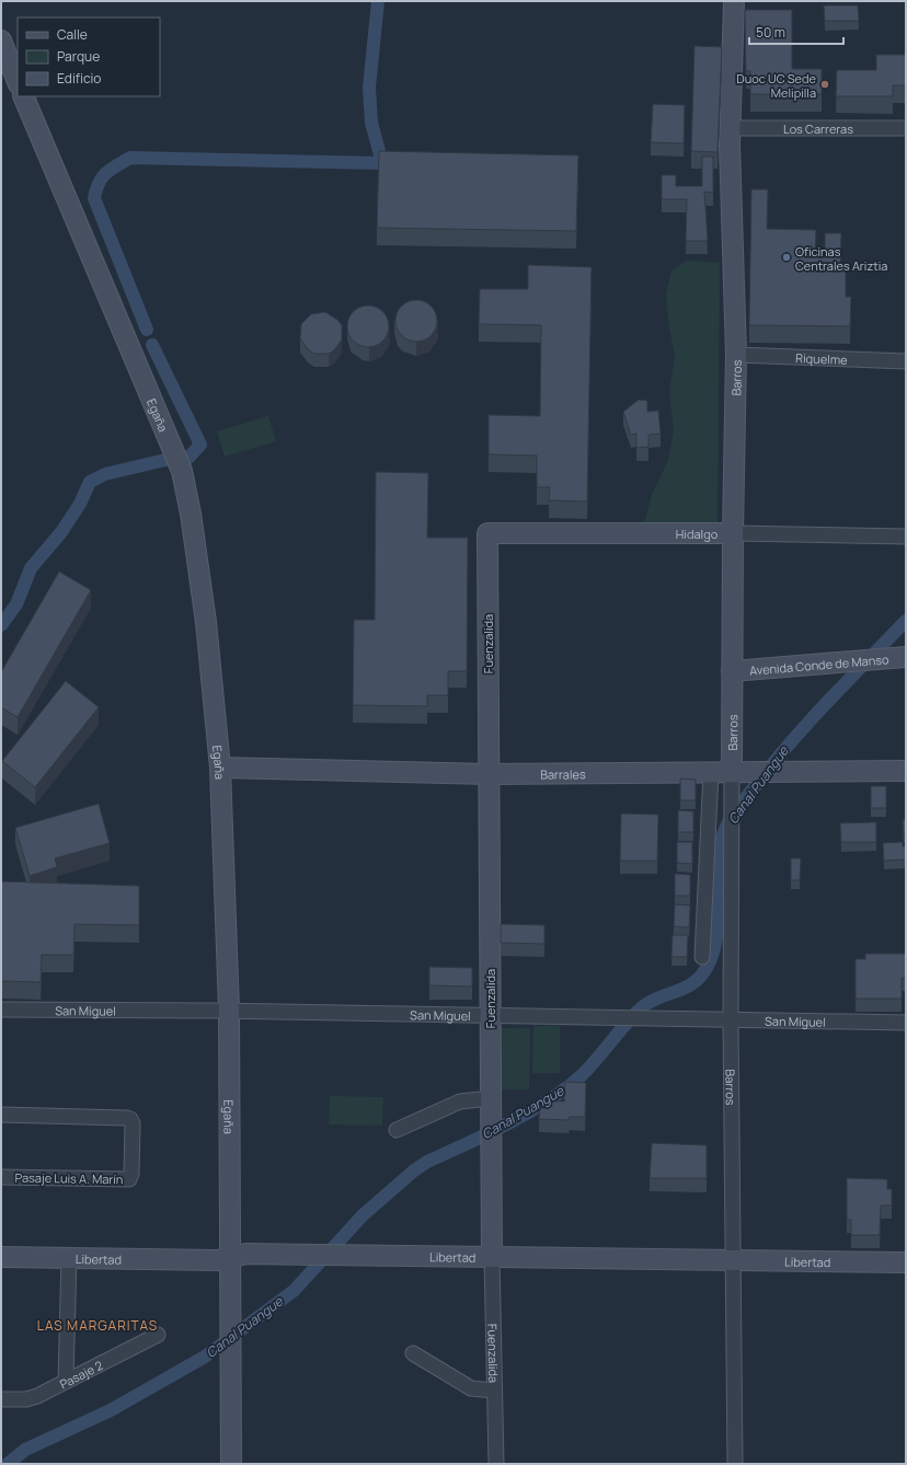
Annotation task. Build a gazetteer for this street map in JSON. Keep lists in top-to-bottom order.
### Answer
{
  "streets": {
    "street": [
      "Los Carreras",
      "Riquelme",
      "Barros",
      "Egaña",
      "Hidalgo",
      "Fuenzalida",
      "Avenida Conde de Manso",
      "Barrales",
      "San Miguel",
      "Pasaje Luis A. Marín",
      "Libertad",
      "Pasaje 2"
    ]
  },
  "crossings": [
    ["Los Carreras", "Barros"],
    ["Riquelme", "Barros"],
    ["Barros", "Hidalgo"],
    ["Barros", "Avenida Conde de Manso"],
    ["Barros", "Barrales"],
    ["Barros", "San Miguel"],
    ["Barros", "Libertad"],
    ["Egaña", "Barrales"],
    ["Egaña", "San Miguel"],
    ["Egaña", "Libertad"],
    ["Hidalgo", "Fuenzalida"],
    ["Fuenzalida", "Barrales"],
    ["Fuenzalida", "San Miguel"],
    ["Fuenzalida", "Libertad"]
  ],
  "districts": ["LAS MARGARITAS"],
  "water": ["Canal Puangue"],
  "places": ["Duoc UC Sede Melipilla", "Oficinas Centrales Ariztia"],
  "legend": ["Calle", "Parque", "Edificio"],
  "scale_bar": "50 m"
}
